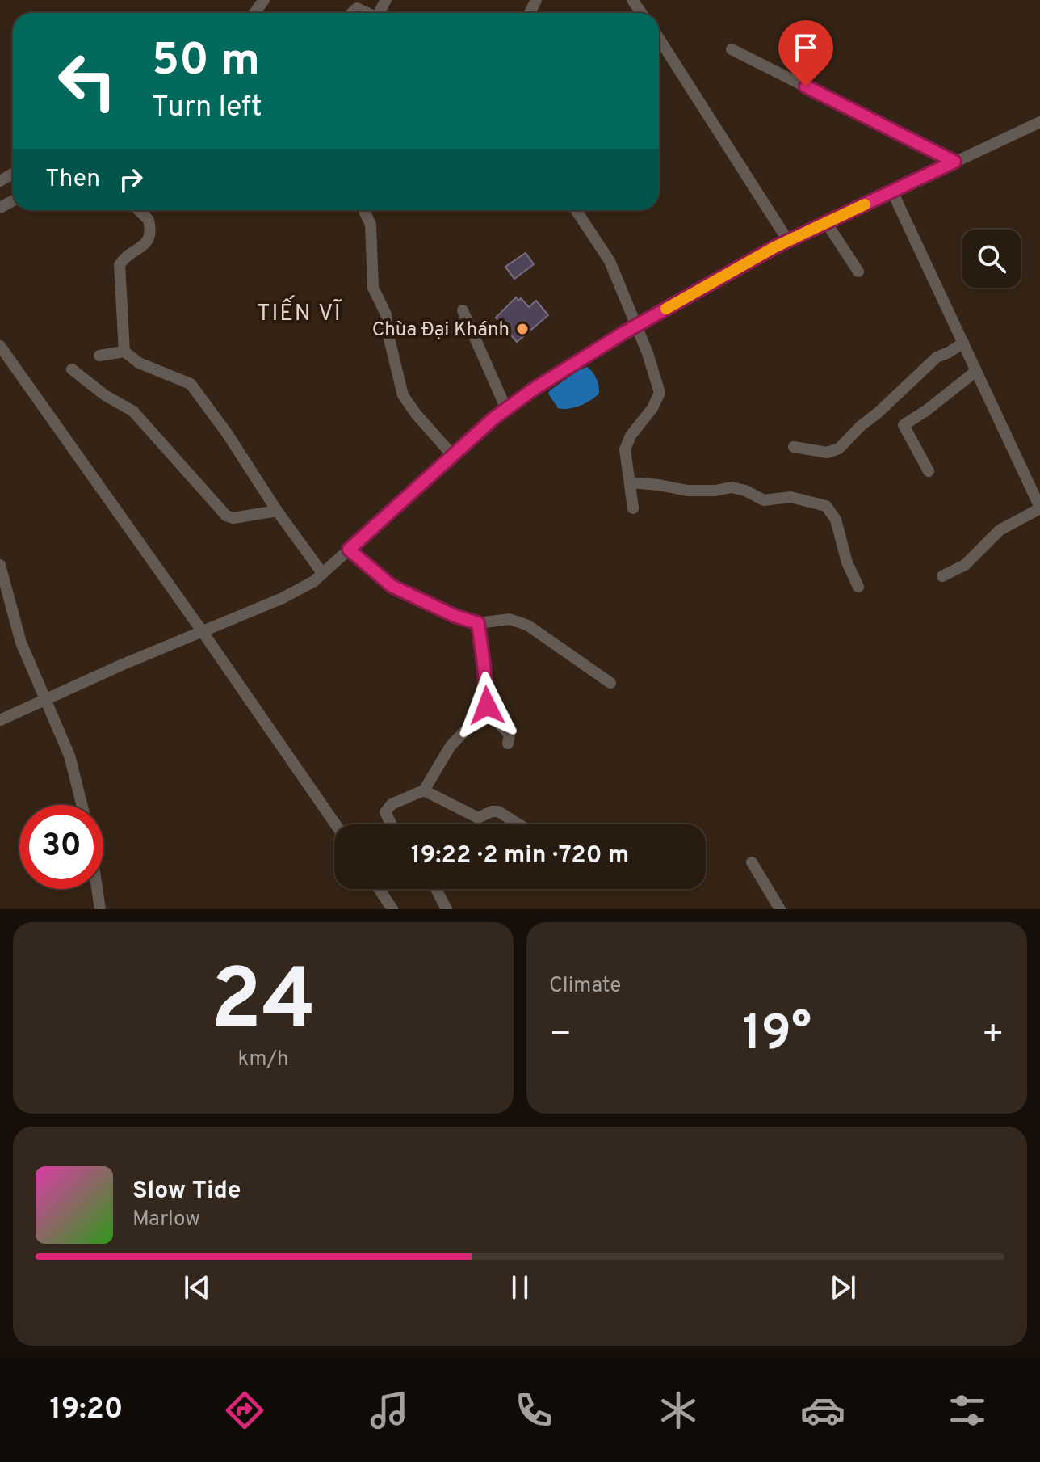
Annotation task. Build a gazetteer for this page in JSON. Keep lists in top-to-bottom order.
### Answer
{
  "districts": ["TIẾN VĨ"],
  "places": ["Chùa Đại Khánh"],
  "page": {
    "turn": ["50 m", "Turn left"],
    "then": "Then",
    "limit": "30",
    "trip": "19:22 · 2 min · 720 m",
    "tile": [
      ["24", "km/h"],
      "Climate"
    ],
    "heat": ["−", "19°", "+"],
    "song": ["Slow Tide", "Marlow"],
    "tabs": "19:20"
  }
}
